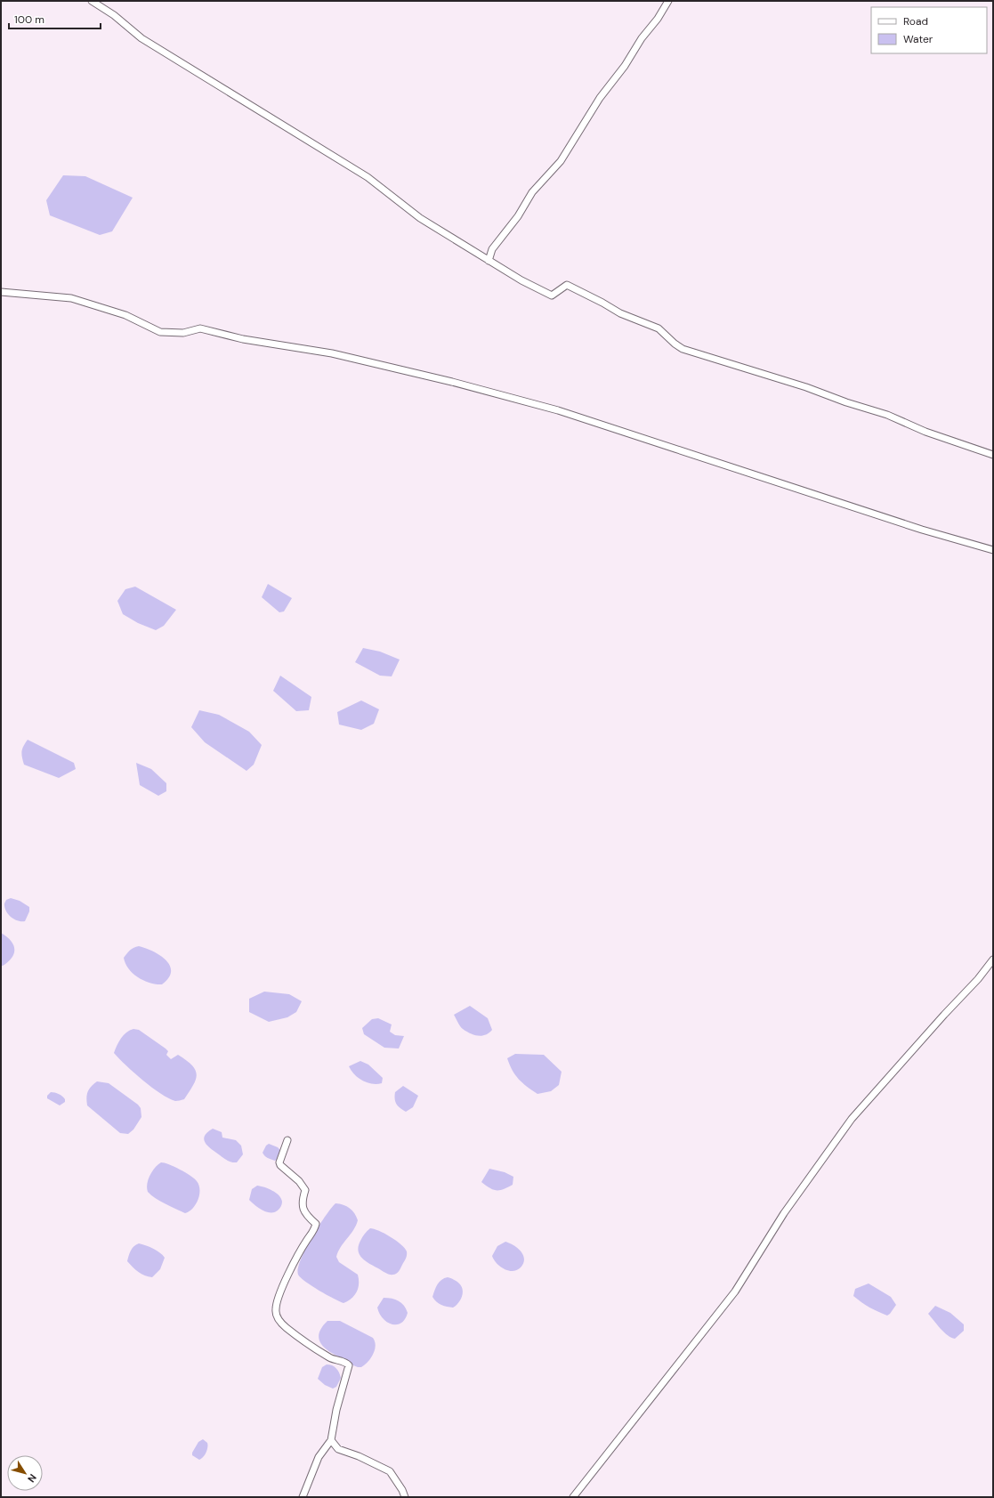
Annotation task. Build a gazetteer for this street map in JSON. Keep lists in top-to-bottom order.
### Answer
{
  "legend": ["Road", "Water"],
  "scale_bar": "100 m",
  "north": "bottom right"
}
